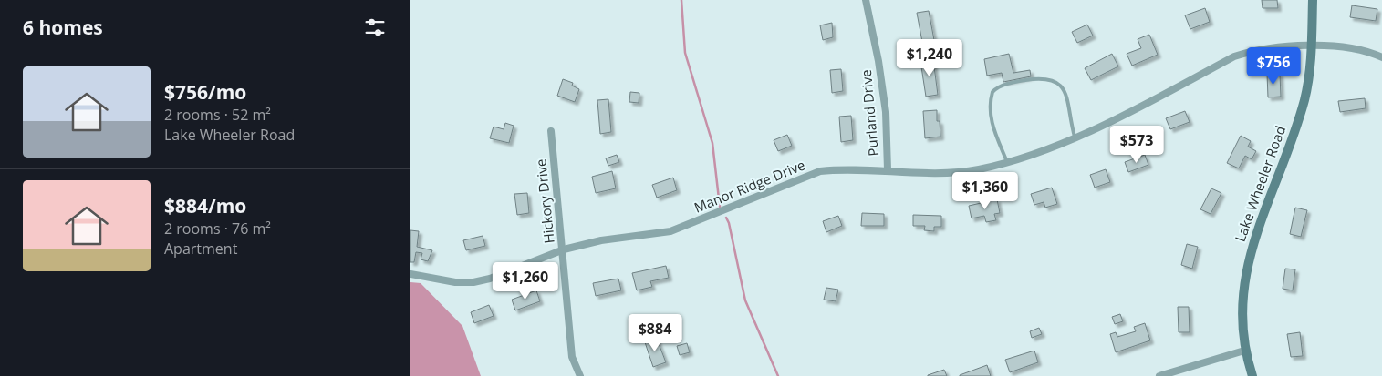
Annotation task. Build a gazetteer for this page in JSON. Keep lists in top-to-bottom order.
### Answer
{
  "streets": {
    "street": [
      "Purland Drive",
      "Lake Wheeler Road",
      "Manor Ridge Drive",
      "Hickory Drive"
    ]
  },
  "crossings": [
    ["Purland Drive", "Manor Ridge Drive"],
    ["Lake Wheeler Road", "Manor Ridge Drive"],
    ["Manor Ridge Drive", "Hickory Drive"]
  ],
  "page": {
    "heading": "6 homes",
    "price": [
      "$1,240",
      "$756",
      "$573",
      "$1,360",
      "$1,260",
      "$884"
    ],
    "list": [
      {
        "name": "$756/mo",
        "note": "2 rooms · 52 m² · Lake Wheeler Road"
      },
      {
        "name": "$884/mo",
        "note": "2 rooms · 76 m² · Apartment"
      }
    ]
  }
}
